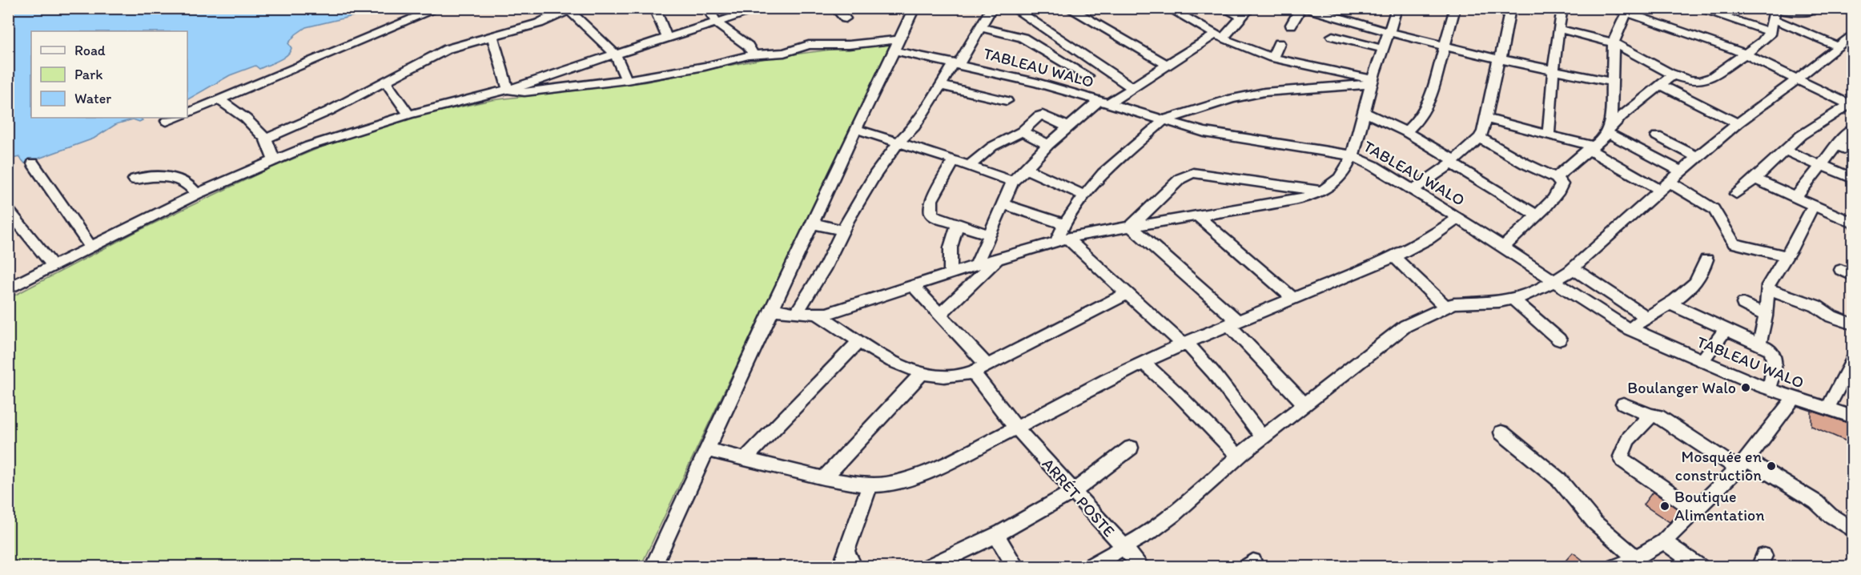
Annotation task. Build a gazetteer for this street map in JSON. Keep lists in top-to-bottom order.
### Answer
{
  "streets": {
    "street": ["TABLEAU WALO", "ARRÉT POSTE"]
  },
  "places": ["Boulanger Walo", "Mosquée en construction", "Boutique Alimentation"],
  "legend": ["Road", "Park", "Water"]
}
